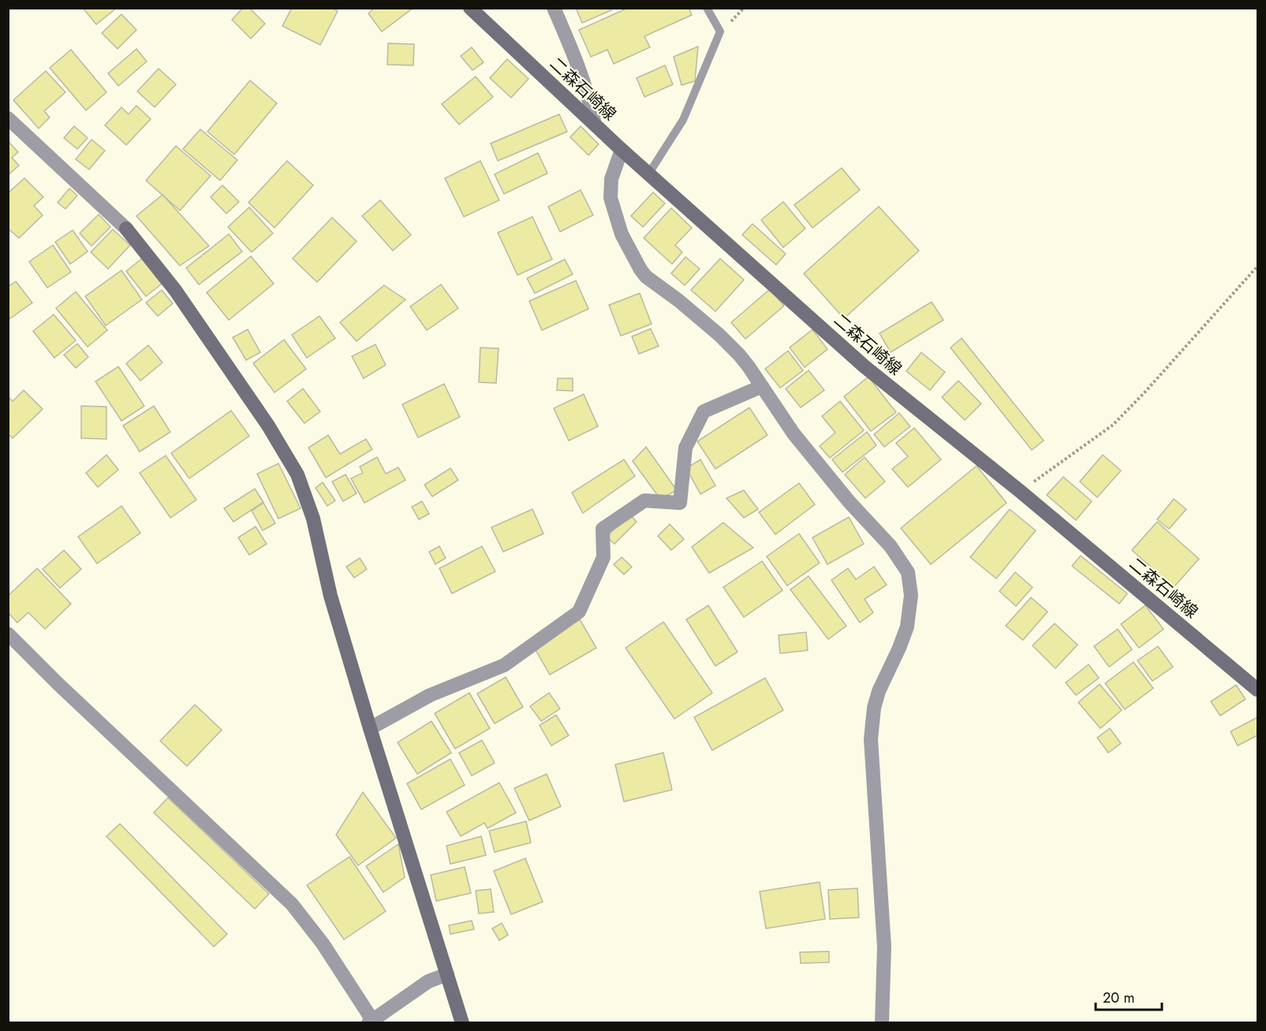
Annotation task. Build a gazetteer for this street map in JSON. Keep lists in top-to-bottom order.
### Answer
{
  "streets": {
    "main road": ["二森石崎線"]
  },
  "scale_bar": "20 m"
}
